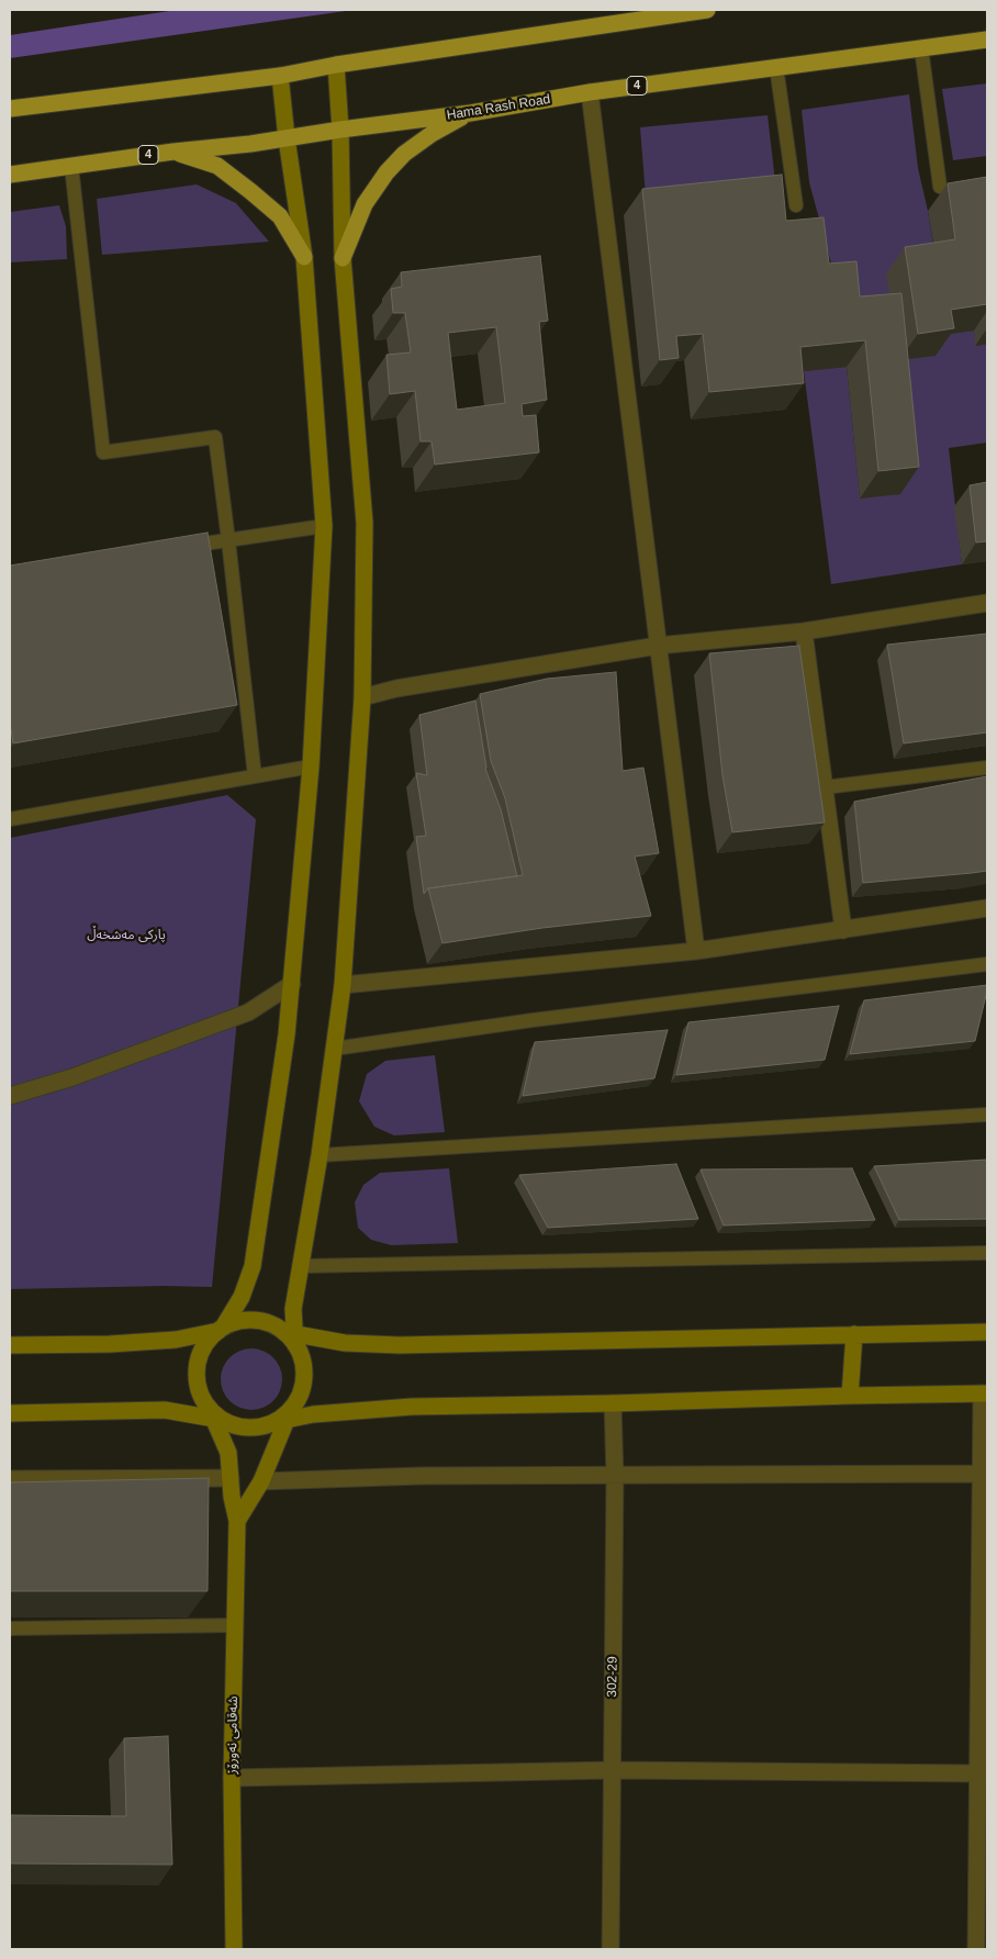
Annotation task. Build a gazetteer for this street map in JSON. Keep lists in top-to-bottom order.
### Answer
{
  "streets": {
    "highway": ["4", "Hama Rash Road"],
    "main road": ["شەقامی نەورۆز"],
    "street": ["302-29"]
  },
  "parks": ["پارکی مەشخەڵ"]
}
